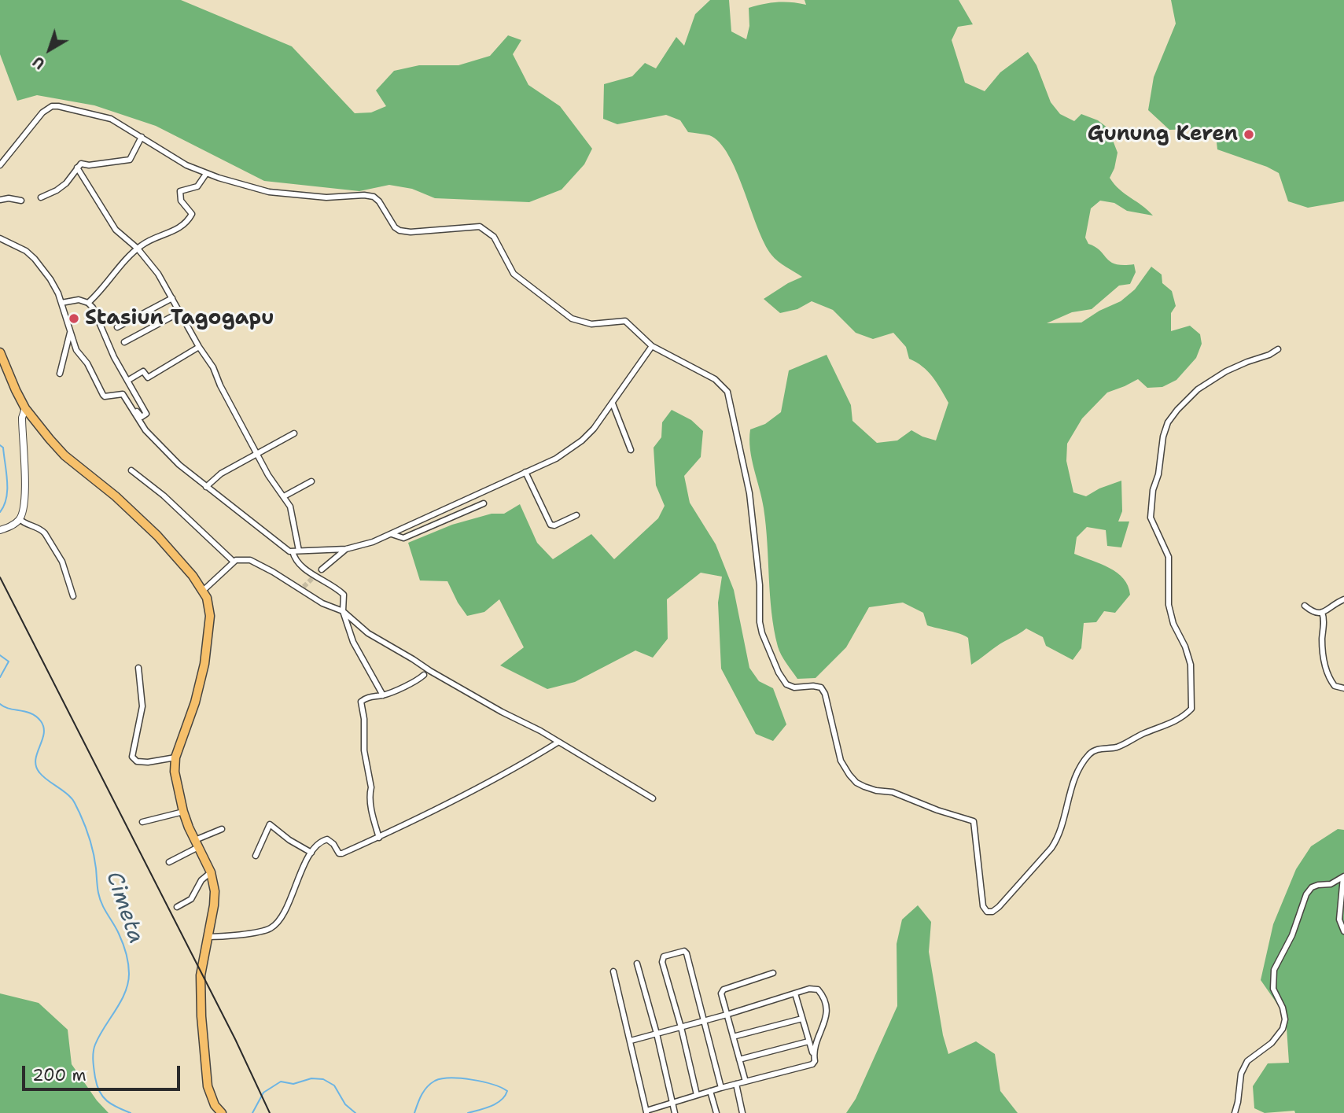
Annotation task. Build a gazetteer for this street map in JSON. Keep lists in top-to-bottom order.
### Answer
{
  "water": ["Cimeta"],
  "places": ["Gunung Keren", "Stasiun Tagogapu"],
  "scale_bar": "200 m",
  "north": "bottom left"
}
